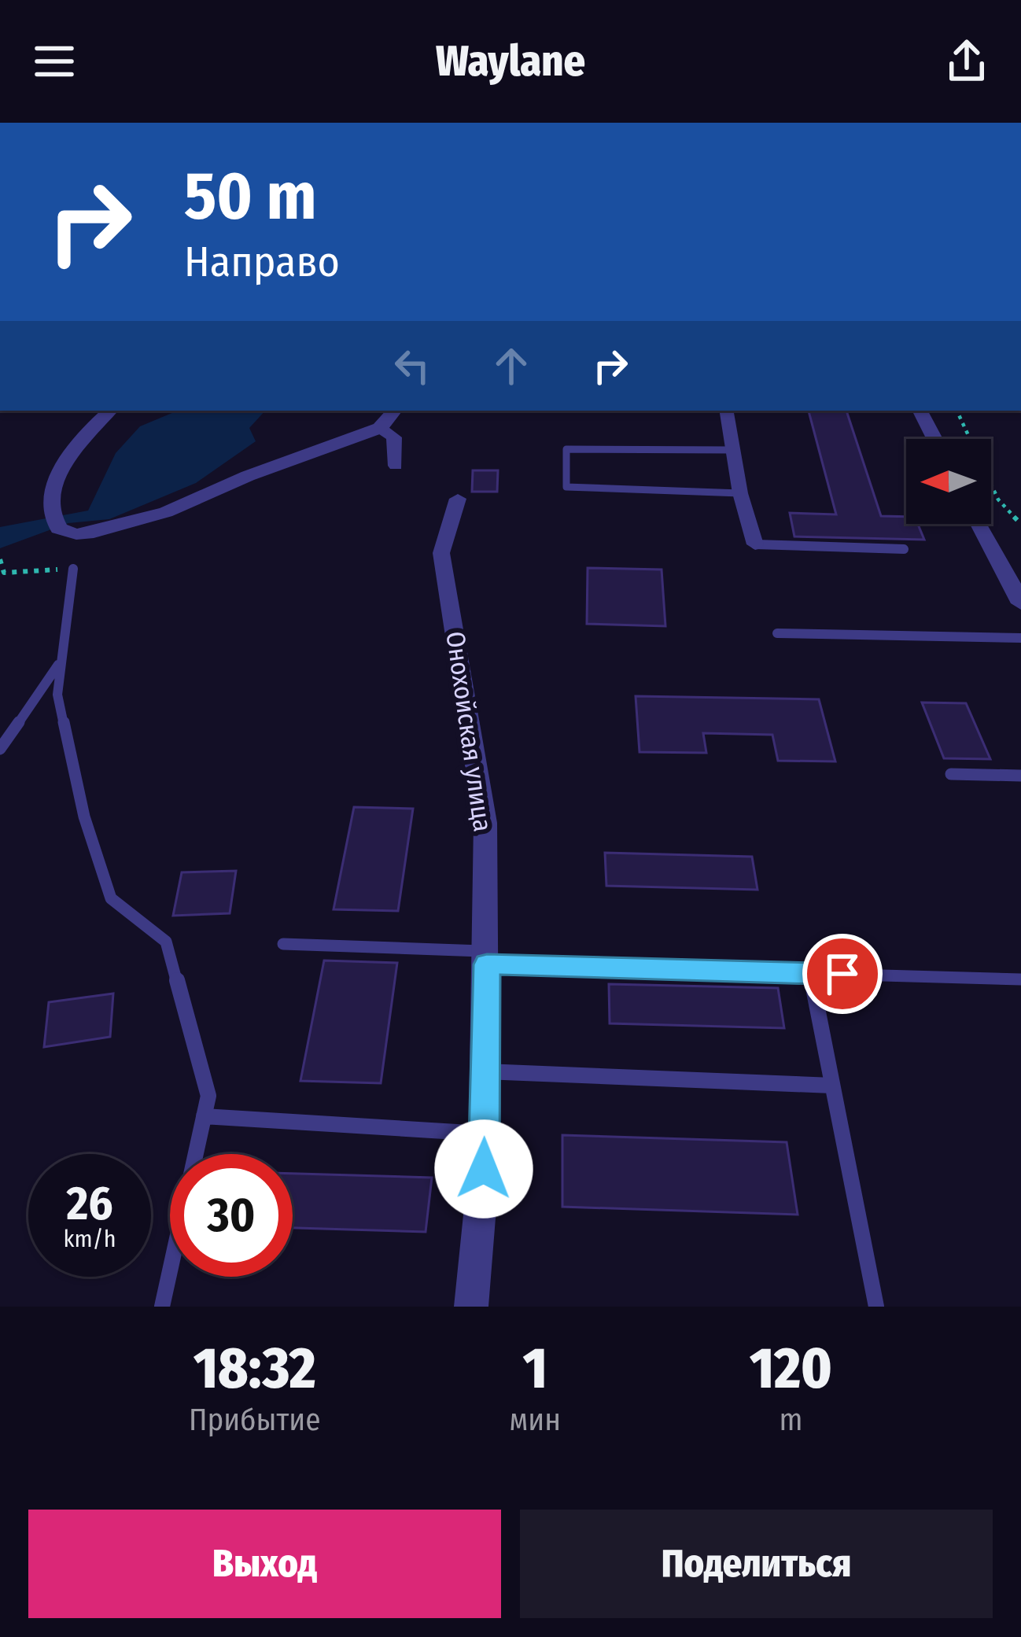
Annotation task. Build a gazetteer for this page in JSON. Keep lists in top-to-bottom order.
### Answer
{
  "streets": {
    "street": ["Онохойская улица"]
  },
  "north": "left",
  "page": {
    "header": "Waylane",
    "turn": ["50 m", "Направо"],
    "speed": "26 km/h",
    "limit": "30",
    "eta": [
      "18:32",
      "Прибытие",
      "1",
      "мин",
      "120",
      "m"
    ],
    "buttons": ["Выход", "Поделиться"]
  }
}
